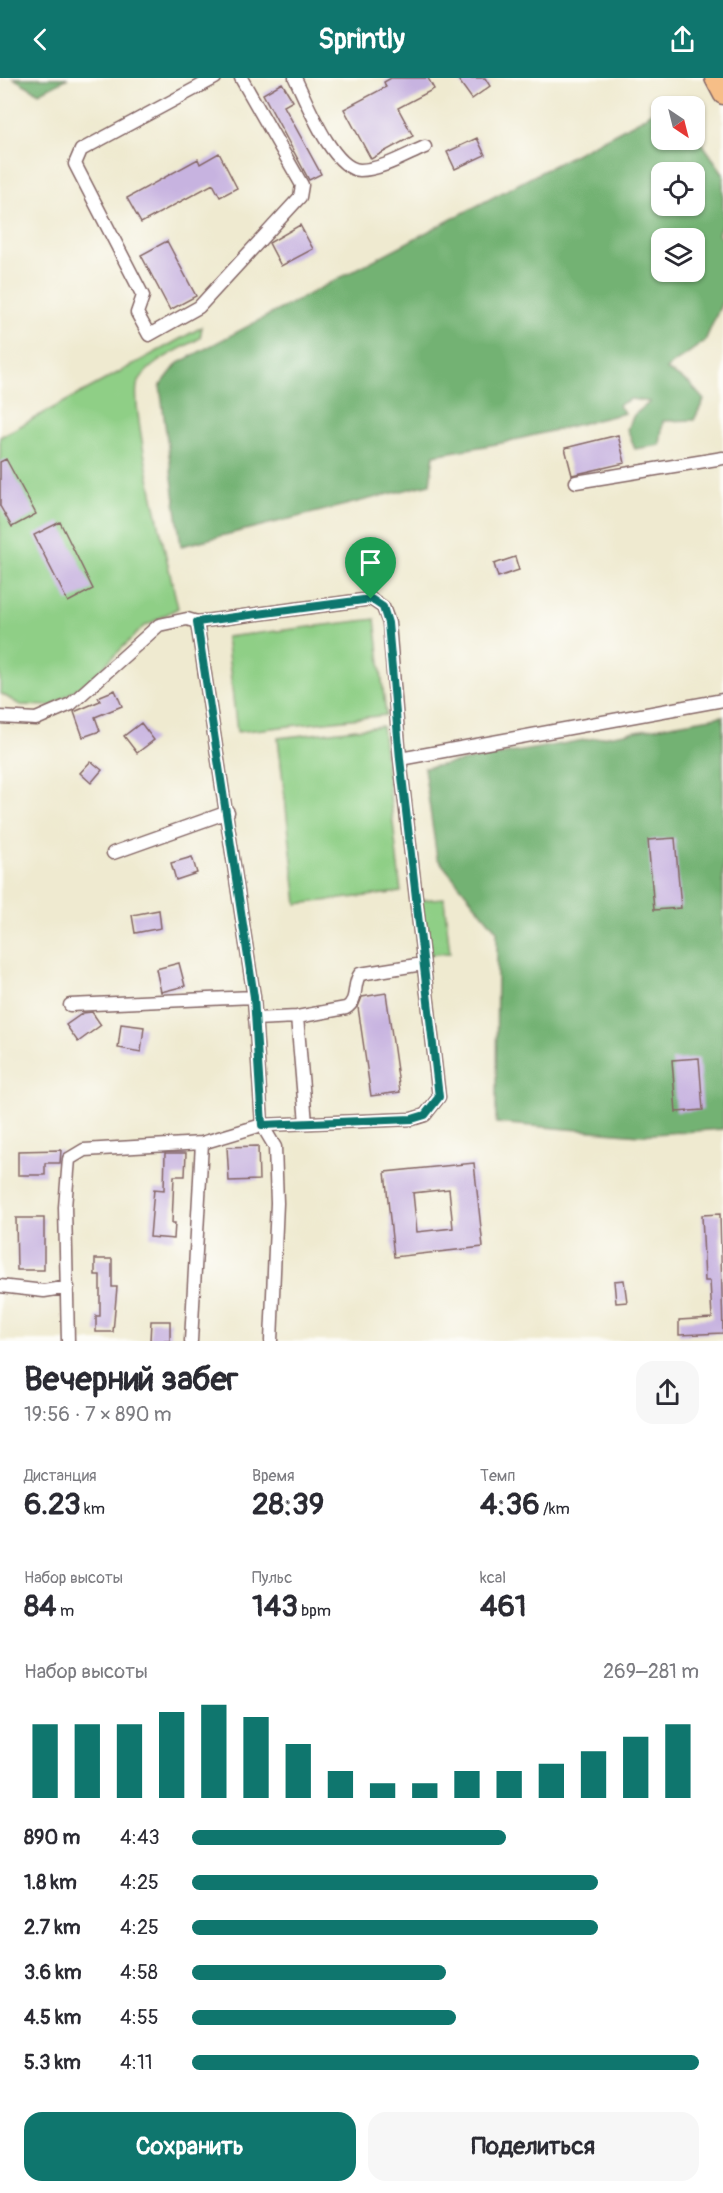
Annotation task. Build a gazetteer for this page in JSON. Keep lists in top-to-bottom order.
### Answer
{
  "north": "bottom right",
  "page": {
    "header": "Sprintly",
    "heading": ["Вечерний забег", "19:56 · 7 × 890 m"],
    "stats": [
      ["Дистанция", "6.23 km"],
      ["Время", "28:39"],
      ["Темп", "4:36 /km"],
      ["Набор высоты", "84 m"],
      ["Пульс", "143 bpm"],
      ["kcal", "461"]
    ],
    "chart": ["Набор высоты", "269–281 m"],
    "list": [
      {
        "name": "890 m",
        "note": "4:43"
      },
      {
        "name": "1.8 km",
        "note": "4:25"
      },
      {
        "name": "2.7 km",
        "note": "4:25"
      },
      {
        "name": "3.6 km",
        "note": "4:58"
      },
      {
        "name": "4.5 km",
        "note": "4:55"
      },
      {
        "name": "5.3 km",
        "note": "4:11"
      }
    ],
    "buttons": ["Сохранить", "Поделиться"]
  }
}
